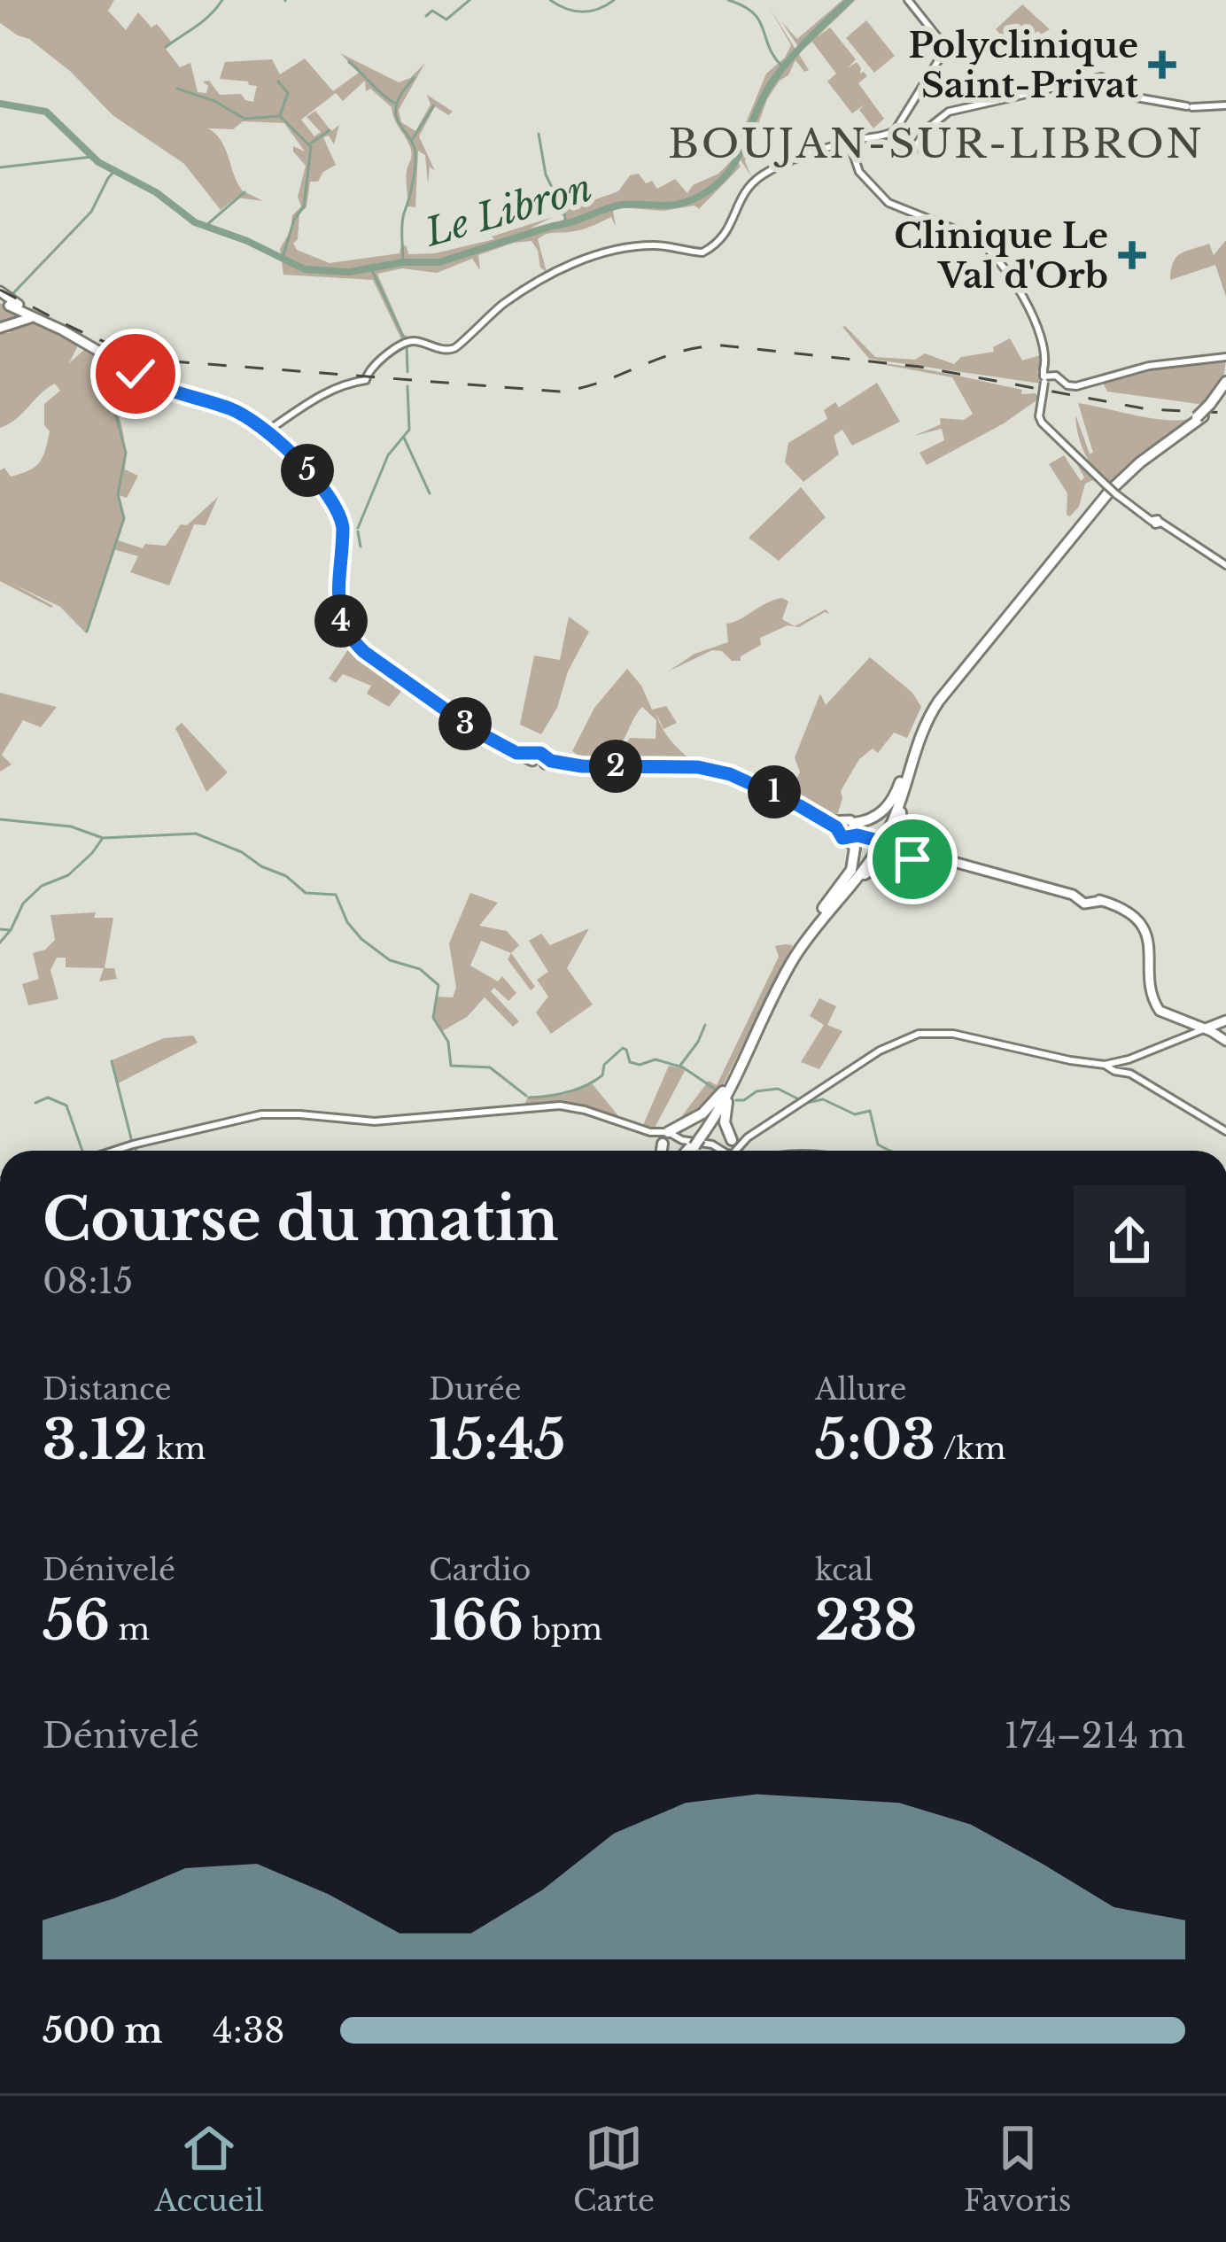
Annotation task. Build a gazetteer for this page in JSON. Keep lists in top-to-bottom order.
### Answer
{
  "districts": ["BOUJAN-SUR-LIBRON"],
  "water": ["Le Libron"],
  "places": {
    "health": ["Polyclinique Saint-Privat", "Clinique Le Val d'Orb"]
  },
  "page": {
    "pins": [
      "5",
      "4",
      "3",
      "2",
      "1"
    ],
    "heading": ["Course du matin", "08:15"],
    "stats": [
      ["Distance", "3.12 km"],
      ["Durée", "15:45"],
      ["Allure", "5:03 /km"],
      ["Dénivelé", "56 m"],
      ["Cardio", "166 bpm"],
      ["kcal", "238"]
    ],
    "chart": ["Dénivelé", "174–214 m"],
    "list": [
      {
        "name": "500 m",
        "note": "4:38"
      }
    ],
    "tabs": ["Accueil", "Carte", "Favoris"]
  }
}
